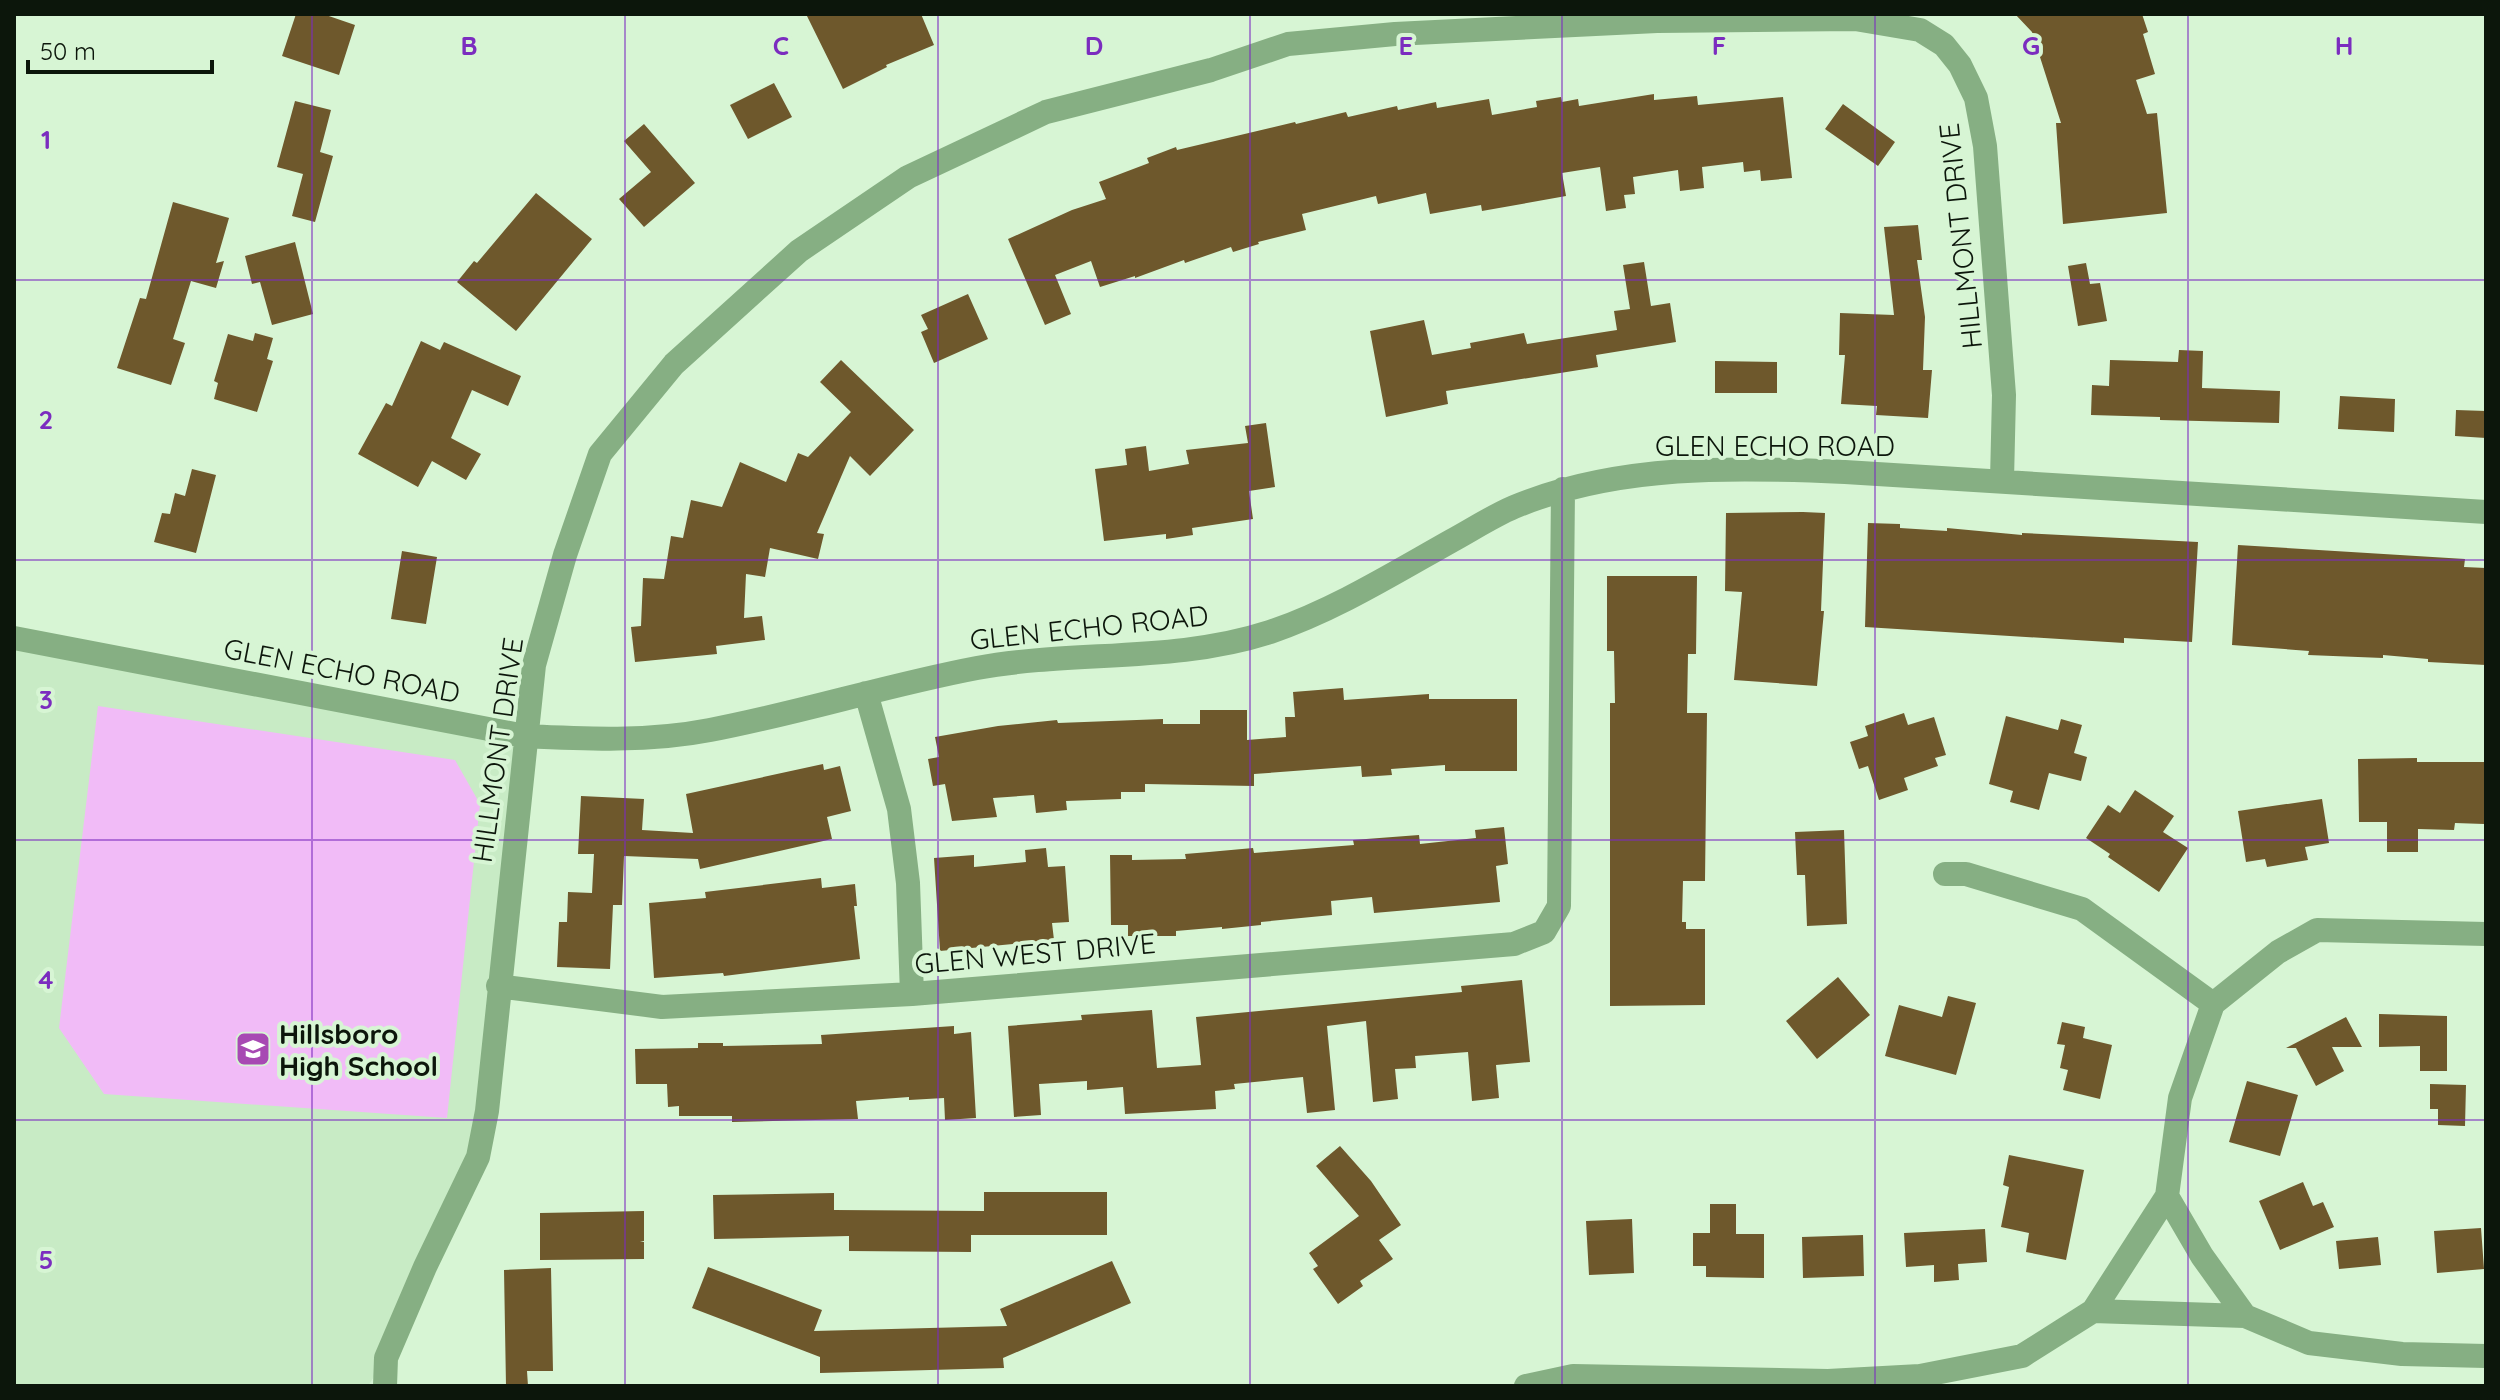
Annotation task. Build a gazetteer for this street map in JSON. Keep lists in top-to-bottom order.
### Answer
{
  "streets": {
    "street": ["HILLMONT DRIVE", "GLEN ECHO ROAD", "GLEN WEST DRIVE"]
  },
  "crossings": [
    ["HILLMONT DRIVE", "GLEN ECHO ROAD"],
    ["HILLMONT DRIVE", "GLEN WEST DRIVE"],
    ["GLEN ECHO ROAD", "GLEN WEST DRIVE"]
  ],
  "places": {
    "school or university": ["Hillsboro High School"]
  },
  "scale_bar": "50 m",
  "grid": {
    "columns": [
      "B",
      "C",
      "D",
      "E",
      "F",
      "G",
      "H"
    ],
    "rows": [
      "1",
      "2",
      "3",
      "4",
      "5"
    ]
  }
}
